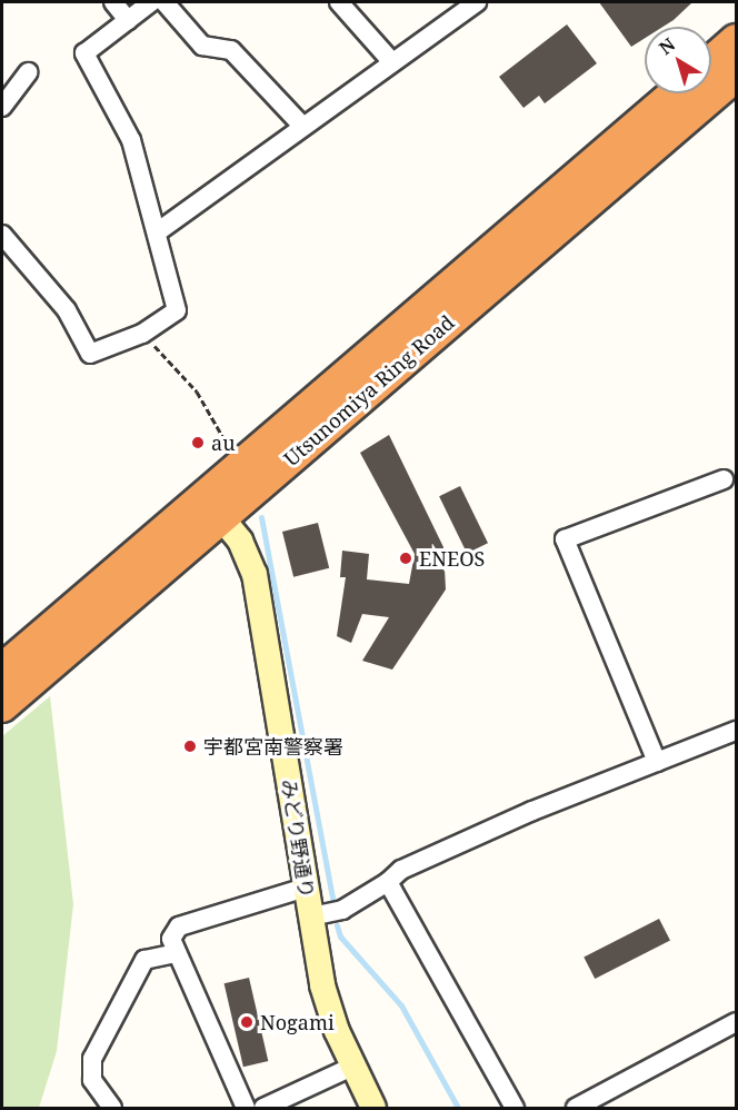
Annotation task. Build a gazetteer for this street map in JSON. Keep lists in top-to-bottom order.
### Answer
{
  "streets": {
    "highway": ["Utsunomiya Ring Road"],
    "street": ["みどり野通り"]
  },
  "crossings": [
    ["Utsunomiya Ring Road", "みどり野通り"]
  ],
  "places": [
    "au",
    "ENEOS",
    "宇都宮南警察署",
    "Nogami"
  ],
  "north": "top left"
}
